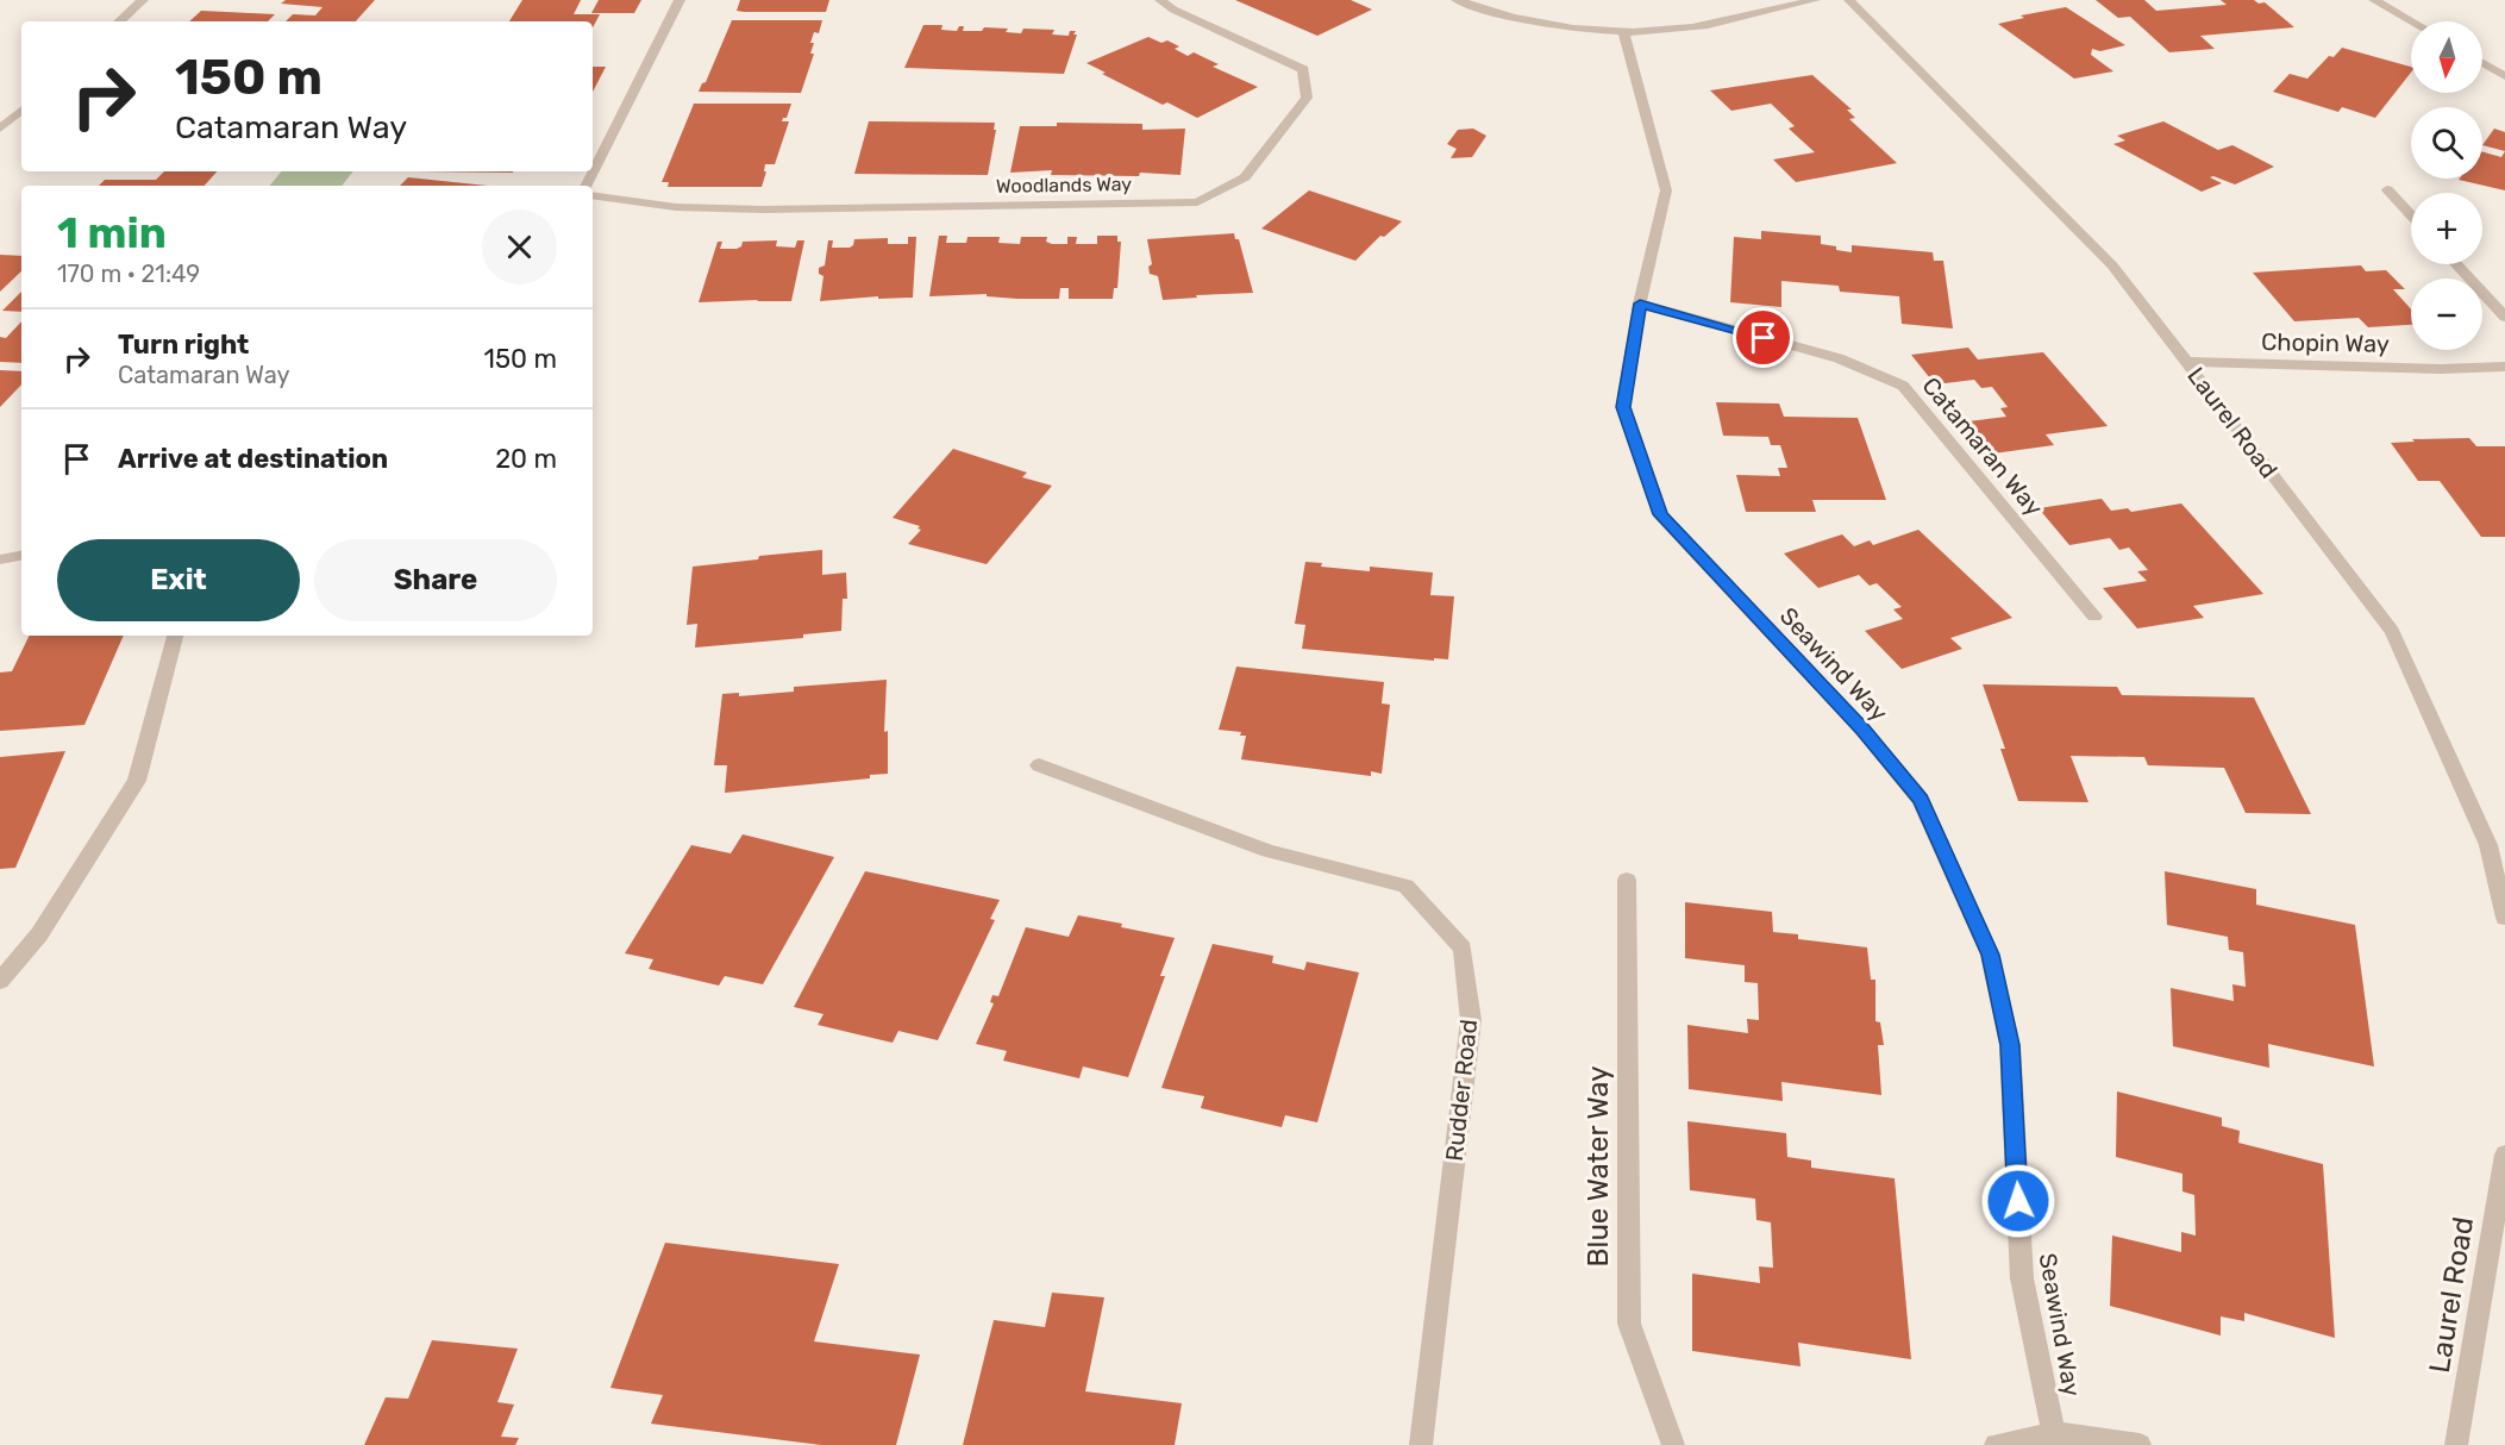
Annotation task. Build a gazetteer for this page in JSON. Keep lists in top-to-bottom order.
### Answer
{
  "streets": {
    "street": [
      "Woodlands Way",
      "Chopin Way",
      "Laurel Road",
      "Catamaran Way",
      "Seawind Way",
      "Rudder Road",
      "Blue Water Way"
    ]
  },
  "crossings": [
    ["Chopin Way", "Laurel Road"],
    ["Catamaran Way", "Seawind Way"]
  ],
  "north": "bottom",
  "page": {
    "map_buttons": ["+", "−"],
    "turn": ["150 m", "Catamaran Way"],
    "heading": ["1 min", "170 m · 21:49"],
    "list": [
      {
        "name": "Turn right",
        "note": "Catamaran Way",
        "value": "150 m"
      },
      {
        "name": "Arrive at destination",
        "value": "20 m"
      }
    ],
    "buttons": ["Exit", "Share"]
  }
}
